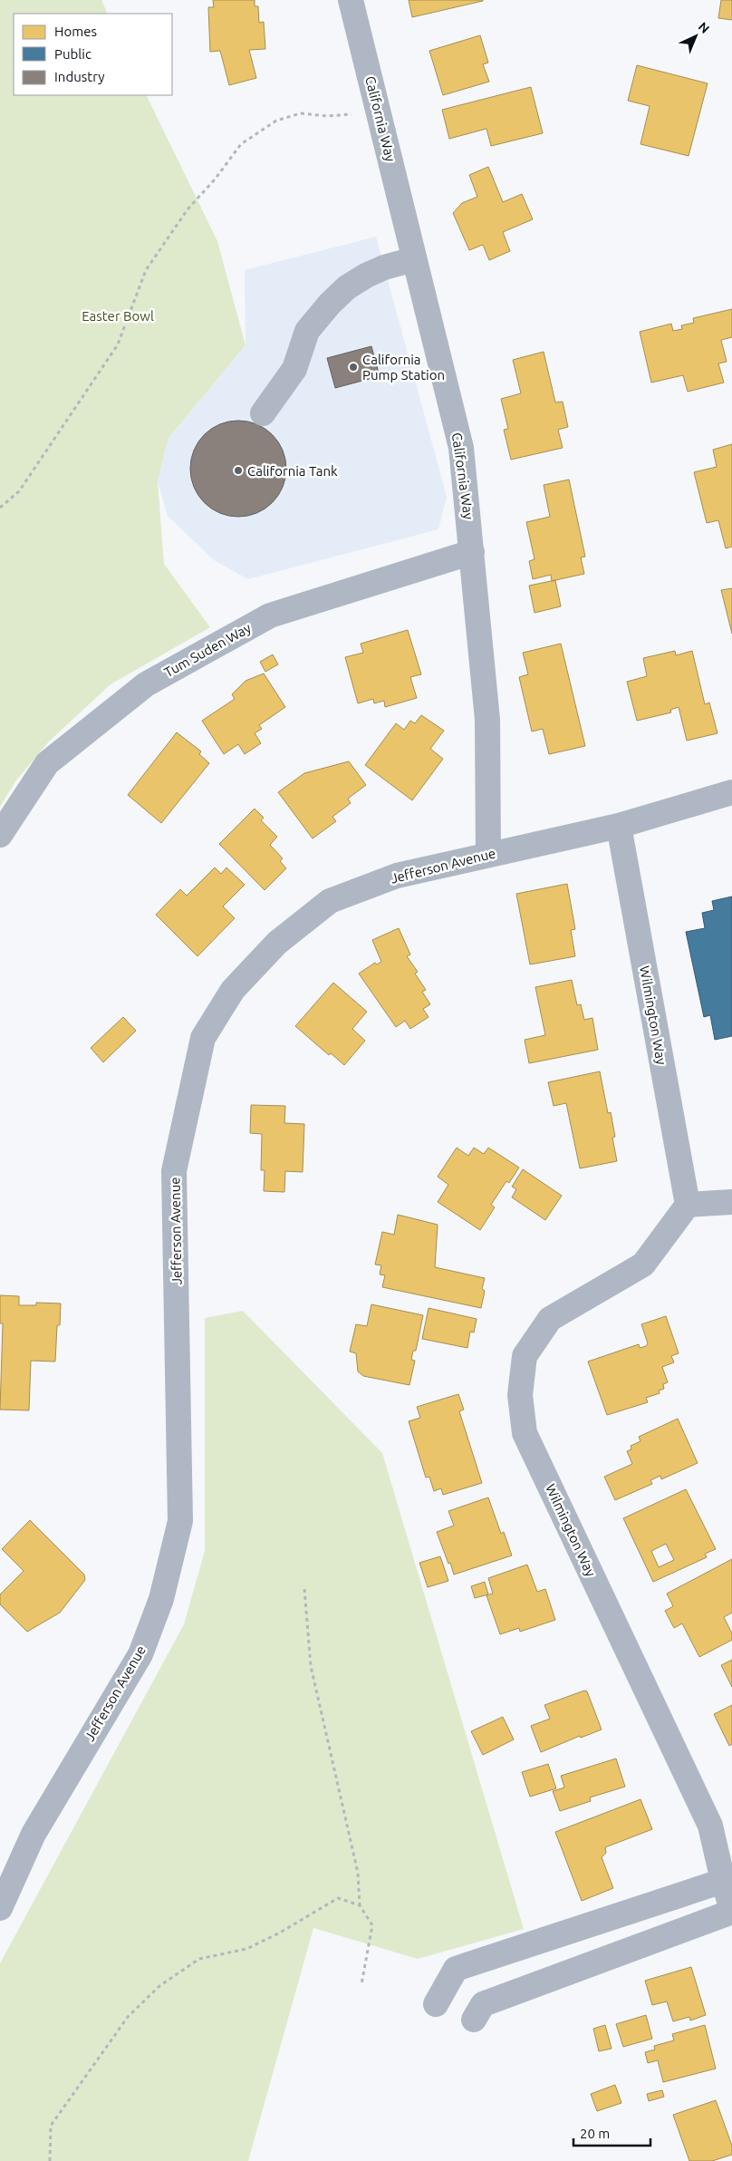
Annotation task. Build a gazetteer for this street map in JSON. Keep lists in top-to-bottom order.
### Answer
{
  "streets": {
    "street": [
      "California Way",
      "Tum Suden Way",
      "Jefferson Avenue",
      "Wilmington Way"
    ]
  },
  "crossings": [
    ["California Way", "Tum Suden Way"],
    ["California Way", "Jefferson Avenue"],
    ["Jefferson Avenue", "Wilmington Way"]
  ],
  "parks": ["Easter Bowl"],
  "places": ["California Pump Station", "California Tank"],
  "legend": ["Homes", "Public", "Industry"],
  "scale_bar": "20 m",
  "north": "top right"
}
